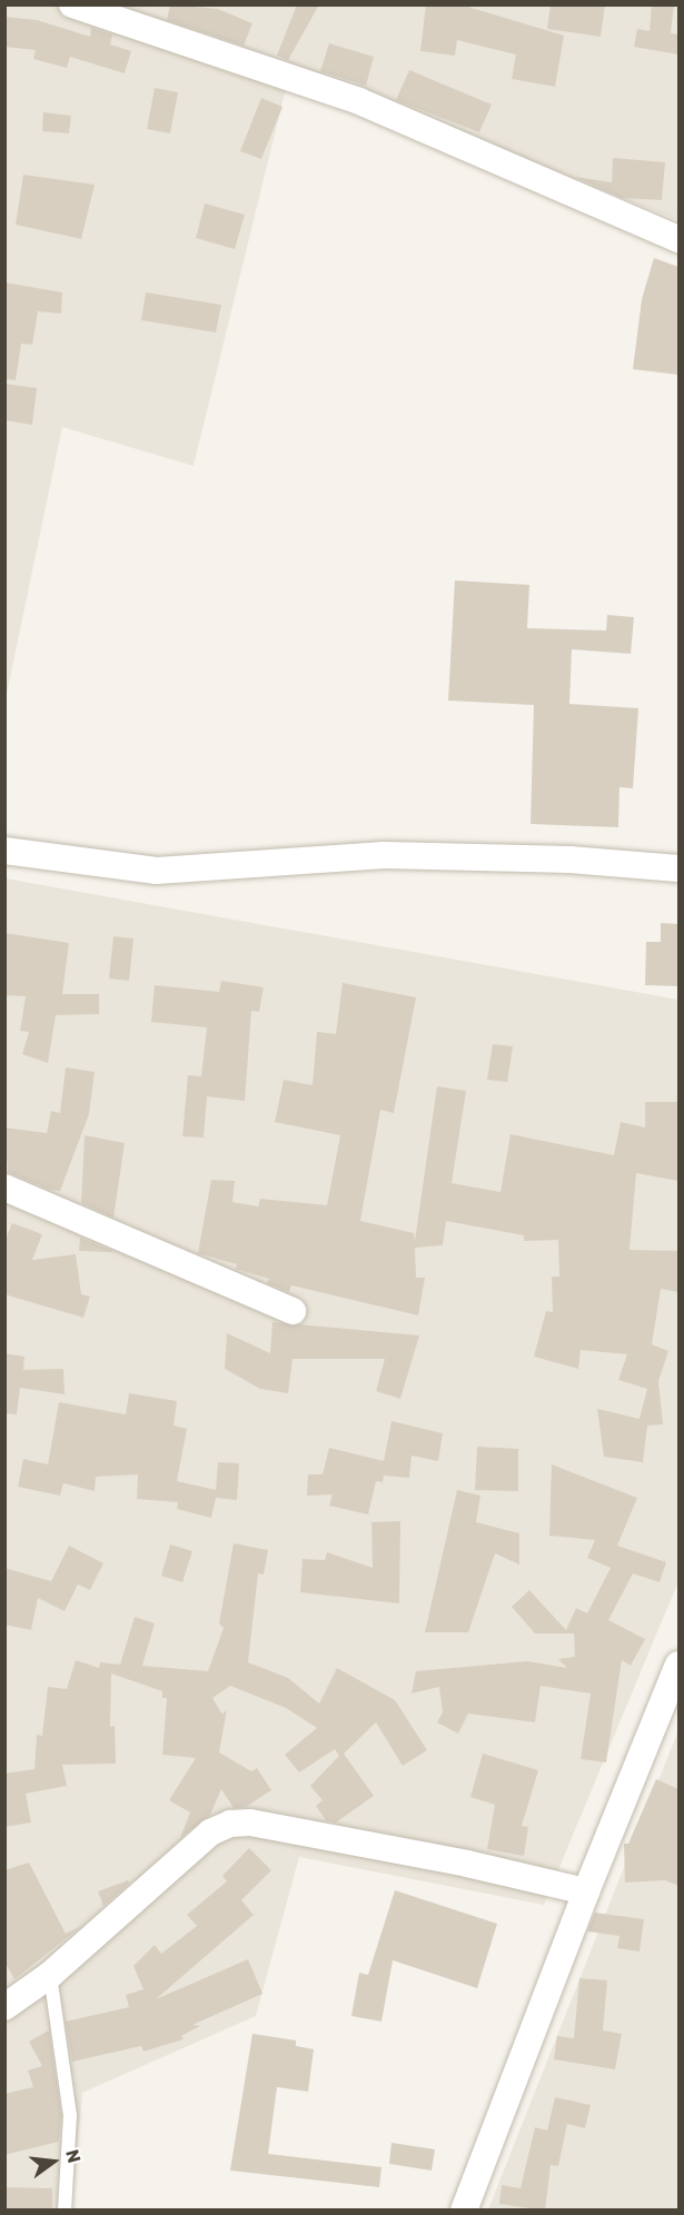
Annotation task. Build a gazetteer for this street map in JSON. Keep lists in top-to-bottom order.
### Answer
{
  "north": "right"
}
